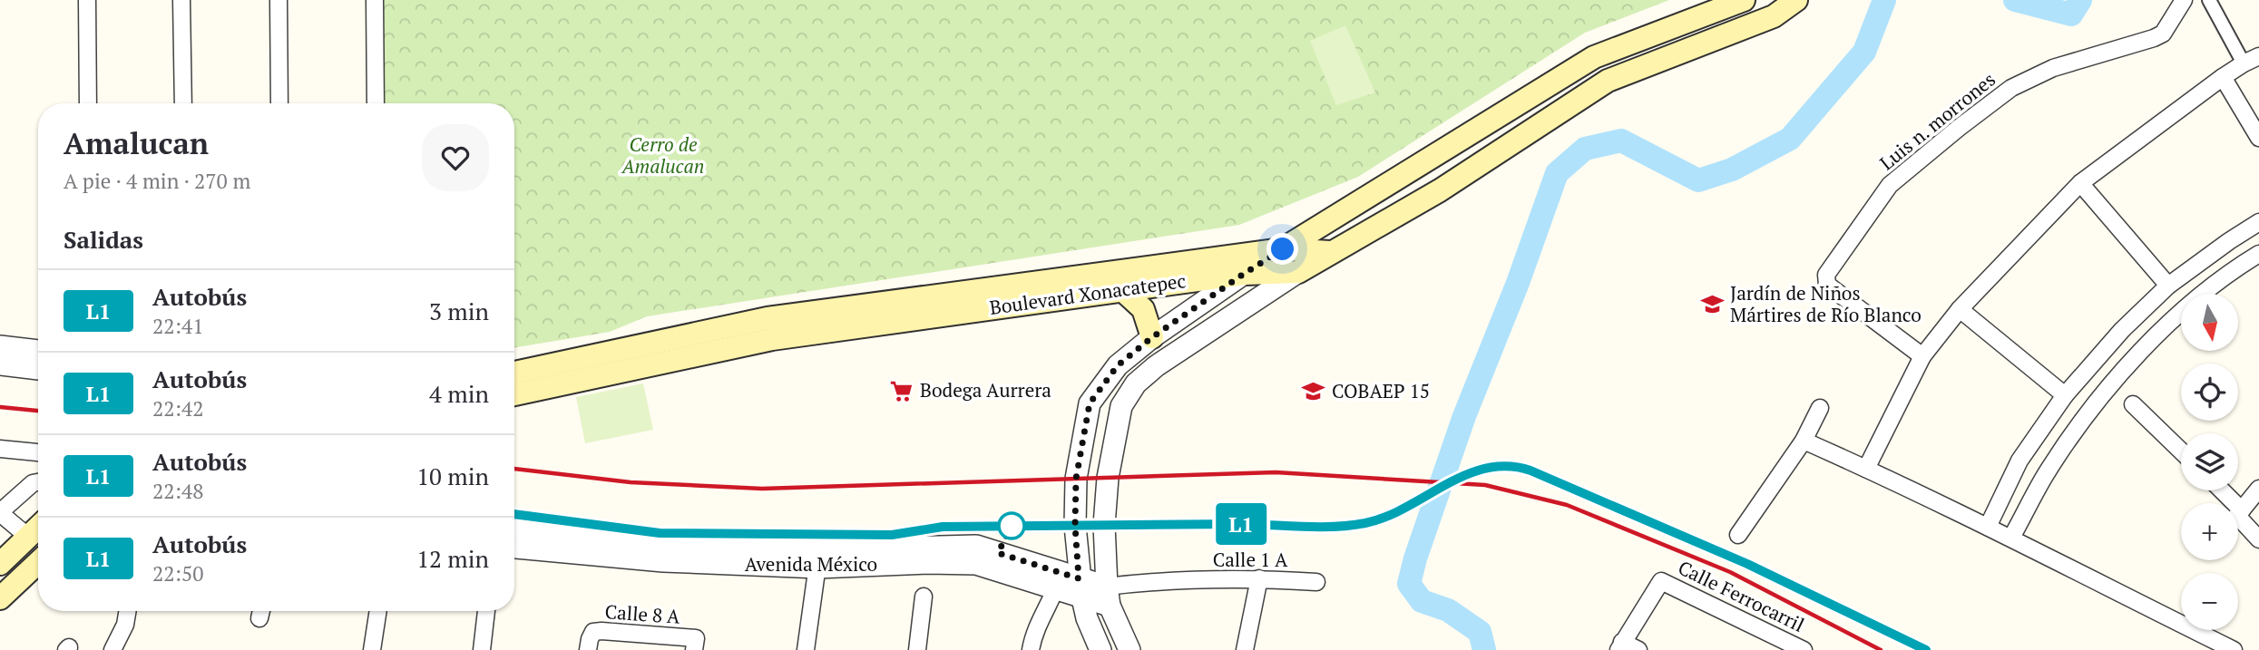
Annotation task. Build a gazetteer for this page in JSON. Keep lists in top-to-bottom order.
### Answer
{
  "streets": {
    "main road": ["Boulevard Xonacatepec"],
    "street": [
      "Luis n. morrones",
      "Calle 1 A",
      "Avenida México",
      "Calle Ferrocarril",
      "Calle 8 A"
    ]
  },
  "crossings": [
    ["Calle 1 A", "Avenida México"]
  ],
  "parks": ["Cerro de Amalucan"],
  "places": {
    "school or university": ["Jardín de Niños Mártires de Río Blanco", "COBAEP 15"],
    "supermarket": ["Bodega Aurrera"]
  },
  "lines": ["bus line L1"],
  "north": "bottom",
  "page": {
    "on_map": "L1",
    "heading": [
      ["Amalucan", "A pie · 4 min · 270 m"],
      "Salidas"
    ],
    "list": [
      {
        "mark": "L1",
        "name": "Autobús",
        "note": "22:41",
        "value": "3 min"
      },
      {
        "mark": "L1",
        "name": "Autobús",
        "note": "22:42",
        "value": "4 min"
      },
      {
        "mark": "L1",
        "name": "Autobús",
        "note": "22:48",
        "value": "10 min"
      },
      {
        "mark": "L1",
        "name": "Autobús",
        "note": "22:50",
        "value": "12 min"
      }
    ],
    "map_buttons": ["+", "−"]
  }
}
